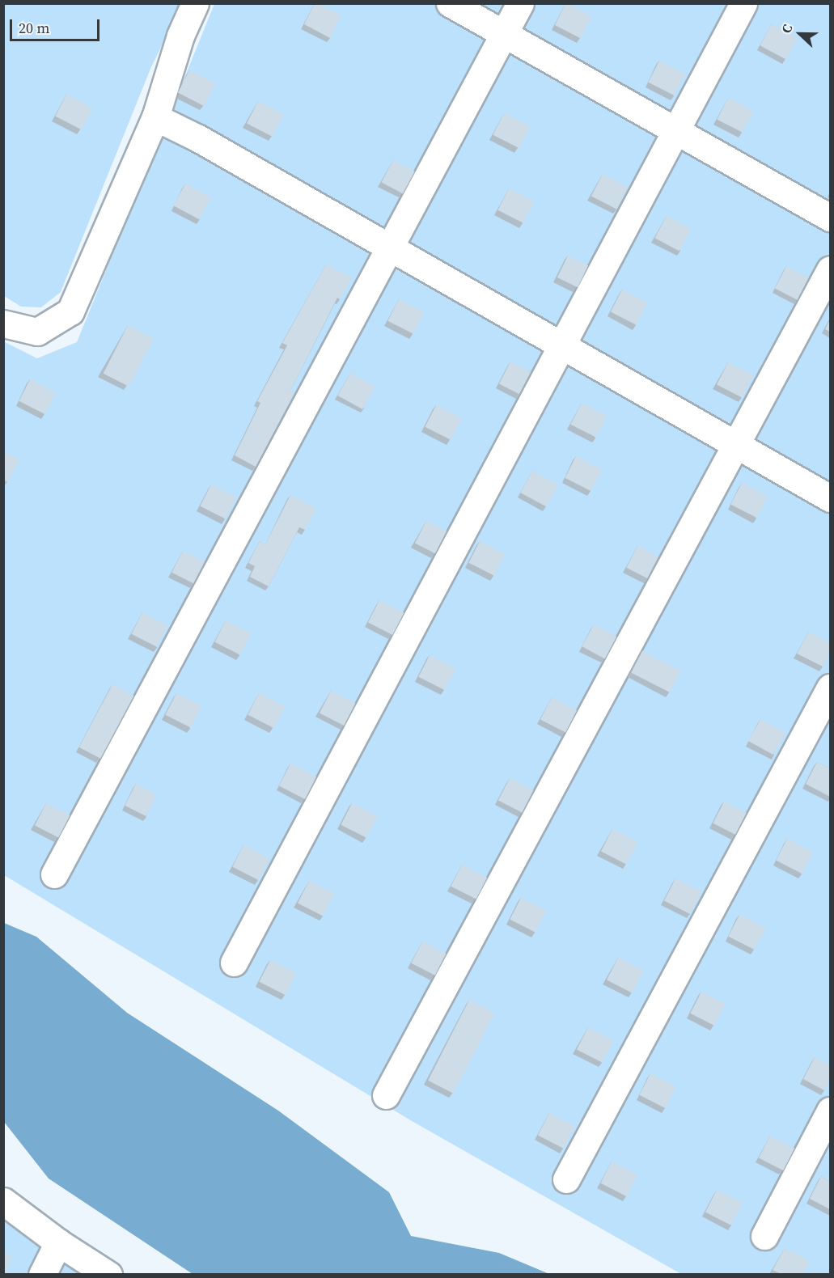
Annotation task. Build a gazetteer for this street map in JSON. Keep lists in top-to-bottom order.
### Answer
{
  "scale_bar": "20 m",
  "north": "left"
}
